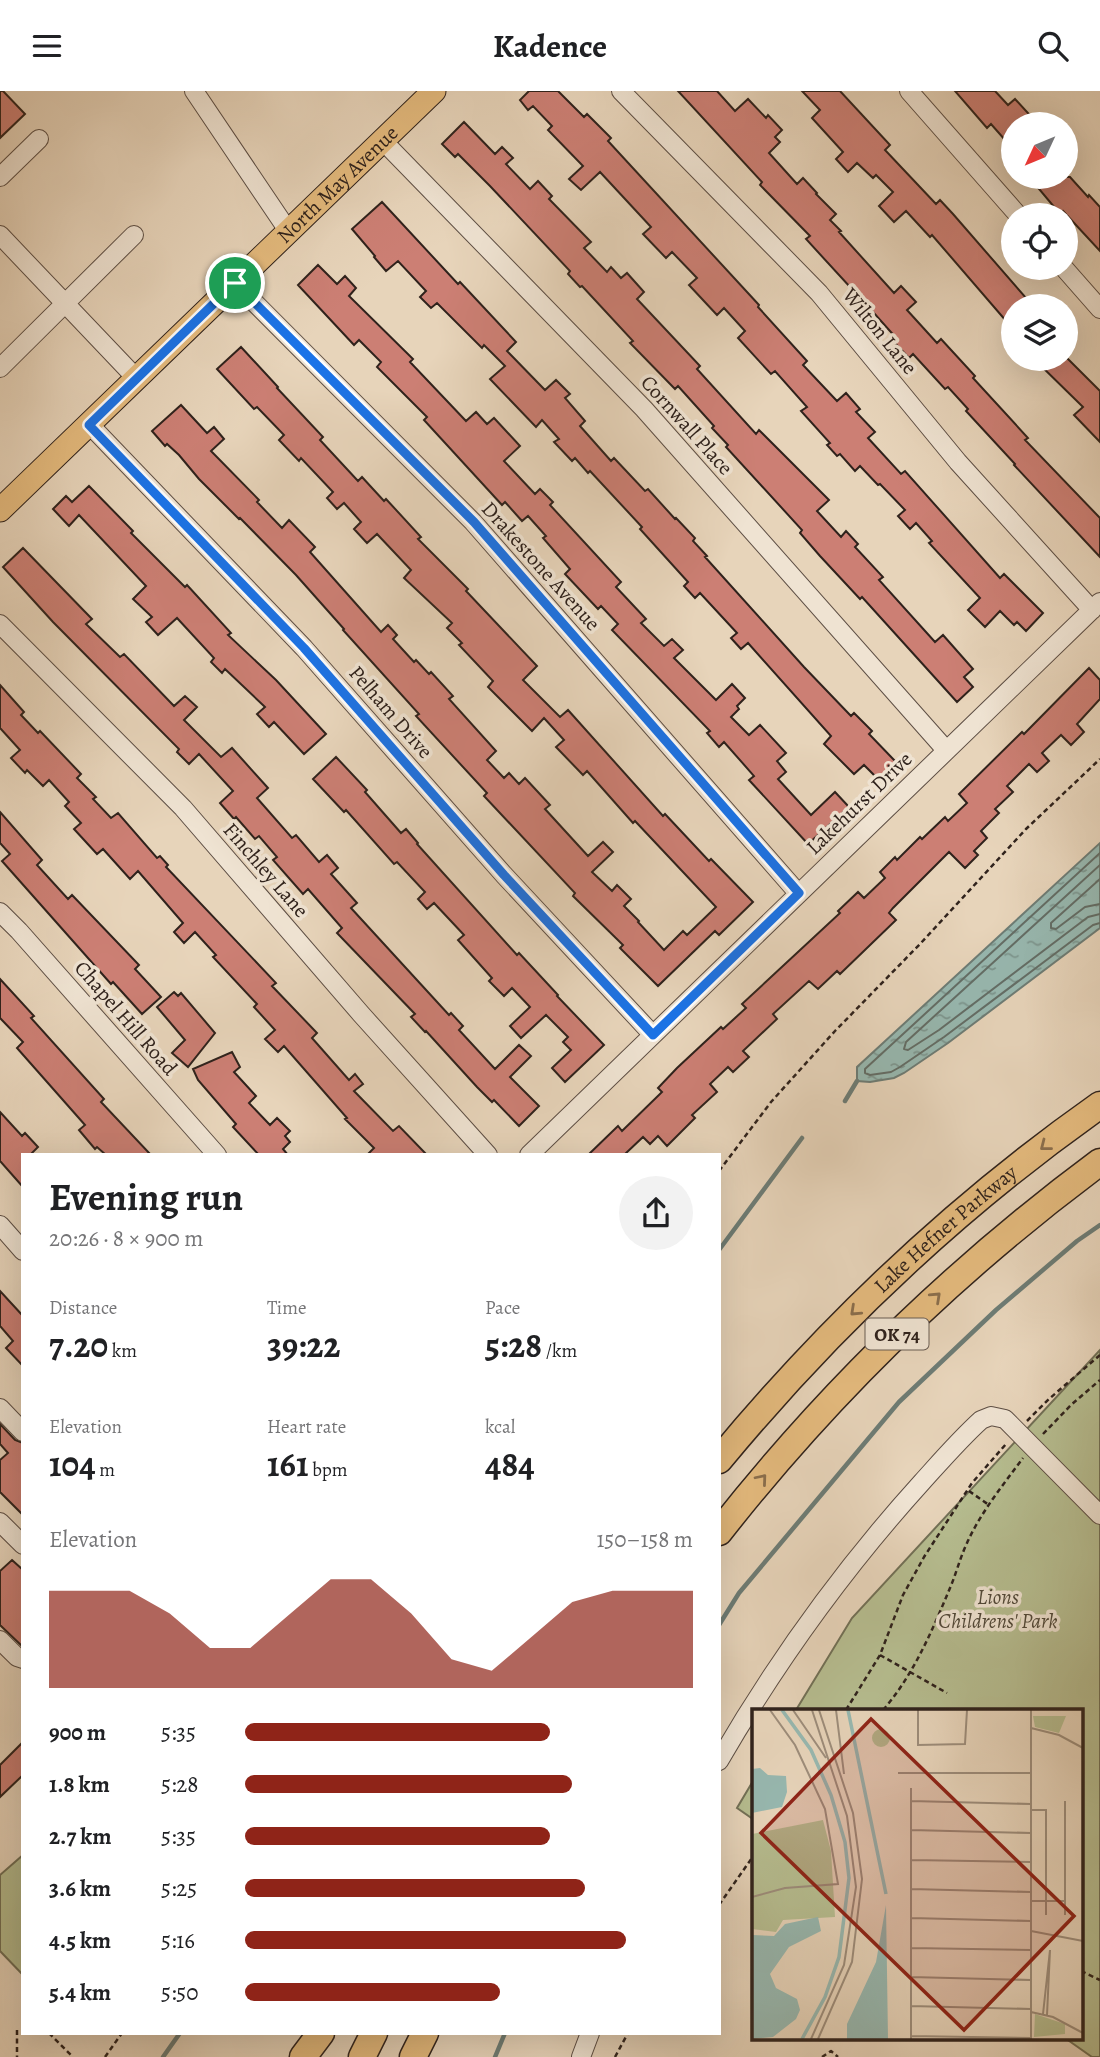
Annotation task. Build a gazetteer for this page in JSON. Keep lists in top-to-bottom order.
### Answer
{
  "streets": {
    "highway": ["Lake Hefner Parkway", "OK 74"],
    "main road": ["North May Avenue"],
    "street": [
      "Wilton Lane",
      "Cornwall Place",
      "Drakestone Avenue",
      "Pelham Drive",
      "Lakehurst Drive",
      "Finchley Lane",
      "Chapel Hill Road"
    ]
  },
  "crossings": [
    ["North May Avenue", "Cornwall Place"],
    ["North May Avenue", "Drakestone Avenue"],
    ["North May Avenue", "Pelham Drive"],
    ["Wilton Lane", "Lakehurst Drive"],
    ["Cornwall Place", "Lakehurst Drive"],
    ["Drakestone Avenue", "Lakehurst Drive"],
    ["Pelham Drive", "Lakehurst Drive"]
  ],
  "parks": ["Lions Childrens' Park"],
  "north": "bottom left",
  "page": {
    "header": "Kadence",
    "heading": ["Evening run", "20:26 · 8 × 900 m"],
    "stats": [
      ["Distance", "7.20 km"],
      ["Time", "39:22"],
      ["Pace", "5:28 /km"],
      ["Elevation", "104 m"],
      ["Heart rate", "161 bpm"],
      ["kcal", "484"]
    ],
    "chart": ["Elevation", "150–158 m"],
    "list": [
      {
        "name": "900 m",
        "note": "5:35"
      },
      {
        "name": "1.8 km",
        "note": "5:28"
      },
      {
        "name": "2.7 km",
        "note": "5:35"
      },
      {
        "name": "3.6 km",
        "note": "5:25"
      },
      {
        "name": "4.5 km",
        "note": "5:16"
      },
      {
        "name": "5.4 km",
        "note": "5:50"
      }
    ]
  }
}
